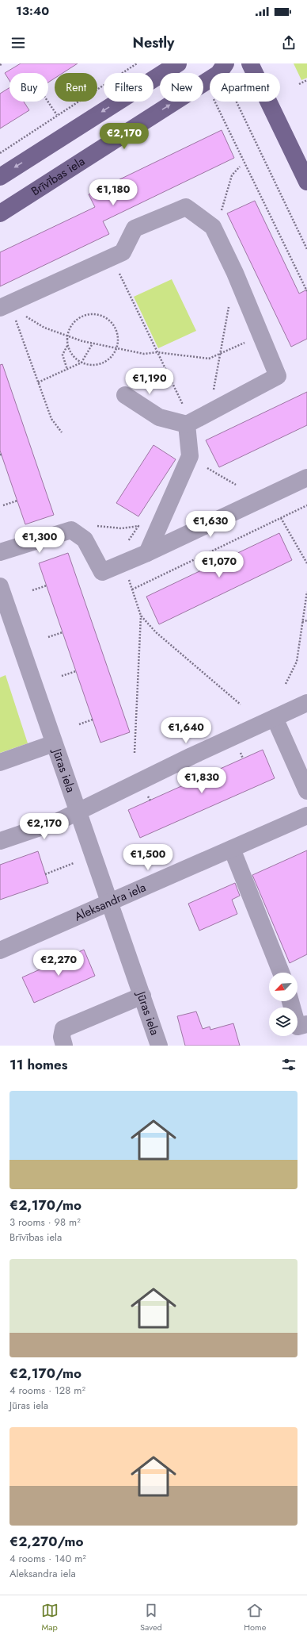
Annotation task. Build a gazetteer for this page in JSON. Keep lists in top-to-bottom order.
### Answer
{
  "streets": {
    "main road": ["Brīvības iela"],
    "street": ["Jūras iela", "Aleksandra iela"]
  },
  "crossings": [
    ["Jūras iela", "Aleksandra iela"]
  ],
  "north": "bottom left",
  "page": {
    "status": "13:40",
    "header": "Nestly",
    "chip": [
      "Buy",
      "Rent",
      "Filters",
      "New",
      "Apartment"
    ],
    "price": [
      "€2,170",
      "€1,180",
      "€1,190",
      "€1,630",
      "€1,300",
      "€1,070",
      "€1,640",
      "€1,830",
      "€2,170",
      "€1,500",
      "€2,270"
    ],
    "heading": "11 homes",
    "list": [
      {
        "name": "€2,170/mo",
        "note": "3 rooms · 98 m² · Brīvības iela"
      },
      {
        "name": "€2,170/mo",
        "note": "4 rooms · 128 m² · Jūras iela"
      },
      {
        "name": "€2,270/mo",
        "note": "4 rooms · 140 m² · Aleksandra iela"
      }
    ],
    "tabs": ["Map", "Saved", "Home"]
  }
}
